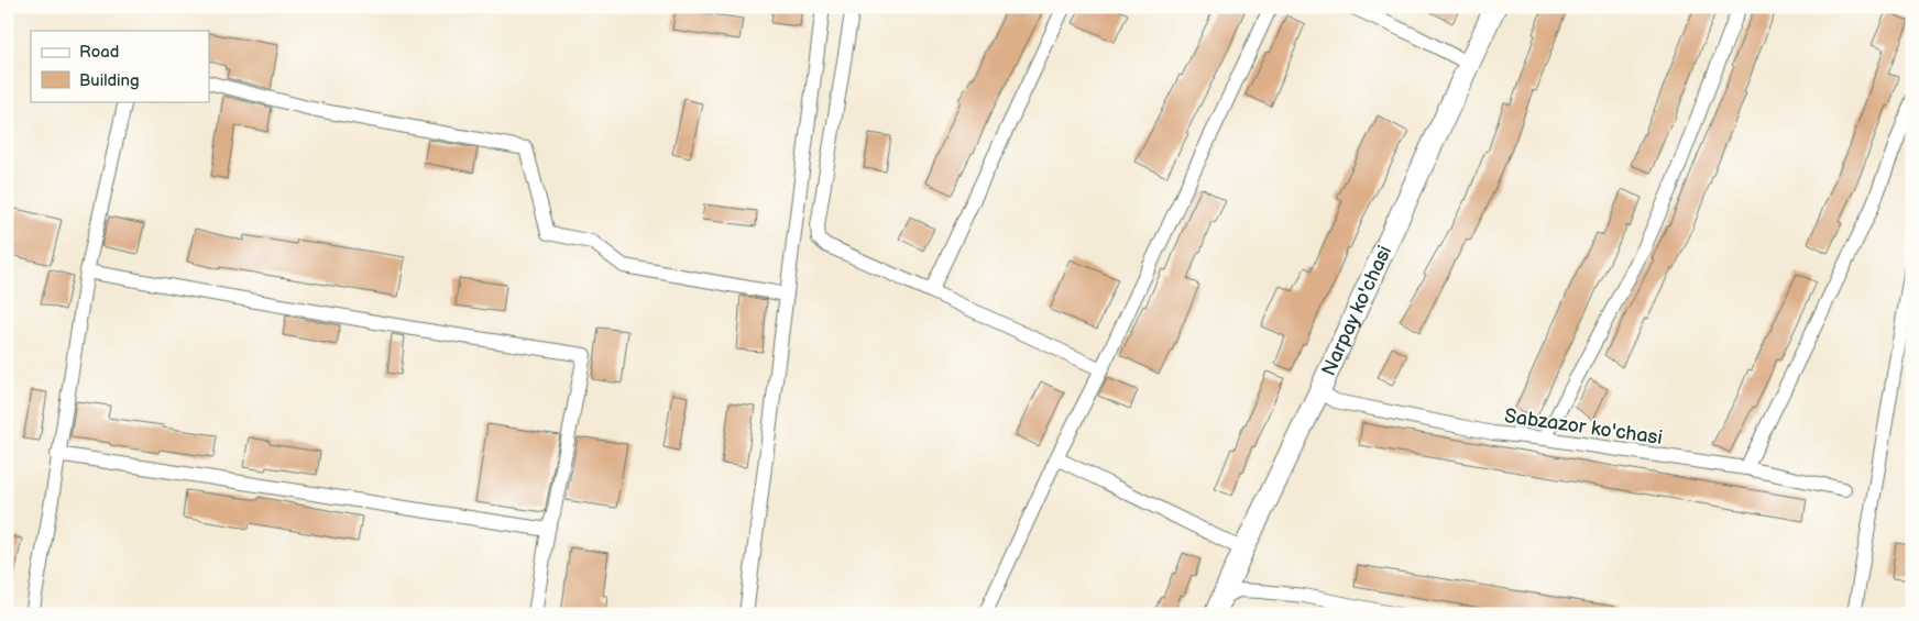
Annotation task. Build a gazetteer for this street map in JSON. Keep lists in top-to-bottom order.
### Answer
{
  "streets": {
    "street": ["Narpay ko'chasi", "Sabzazor ko'chasi"]
  },
  "crossings": [
    ["Narpay ko'chasi", "Sabzazor ko'chasi"]
  ],
  "legend": ["Road", "Building"]
}
